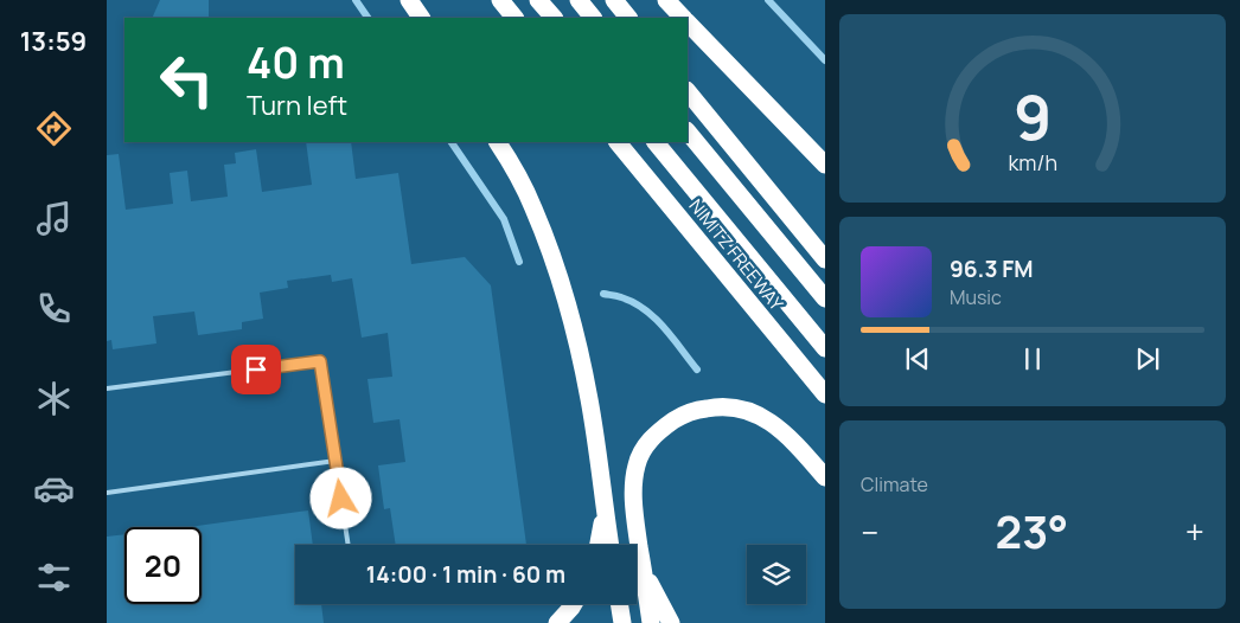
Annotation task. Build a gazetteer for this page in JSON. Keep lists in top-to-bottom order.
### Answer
{
  "streets": {
    "highway": ["NIMITZ FREEWAY"]
  },
  "page": {
    "tabs": "13:59",
    "turn": ["40 m", "Turn left"],
    "song": ["96.3 FM", "Music"],
    "tile": "Climate",
    "heat": ["−", "23°", "+"],
    "limit": "20",
    "trip": "14:00 · 1 min · 60 m",
    "gauge": ["9", "km/h"]
  }
}
